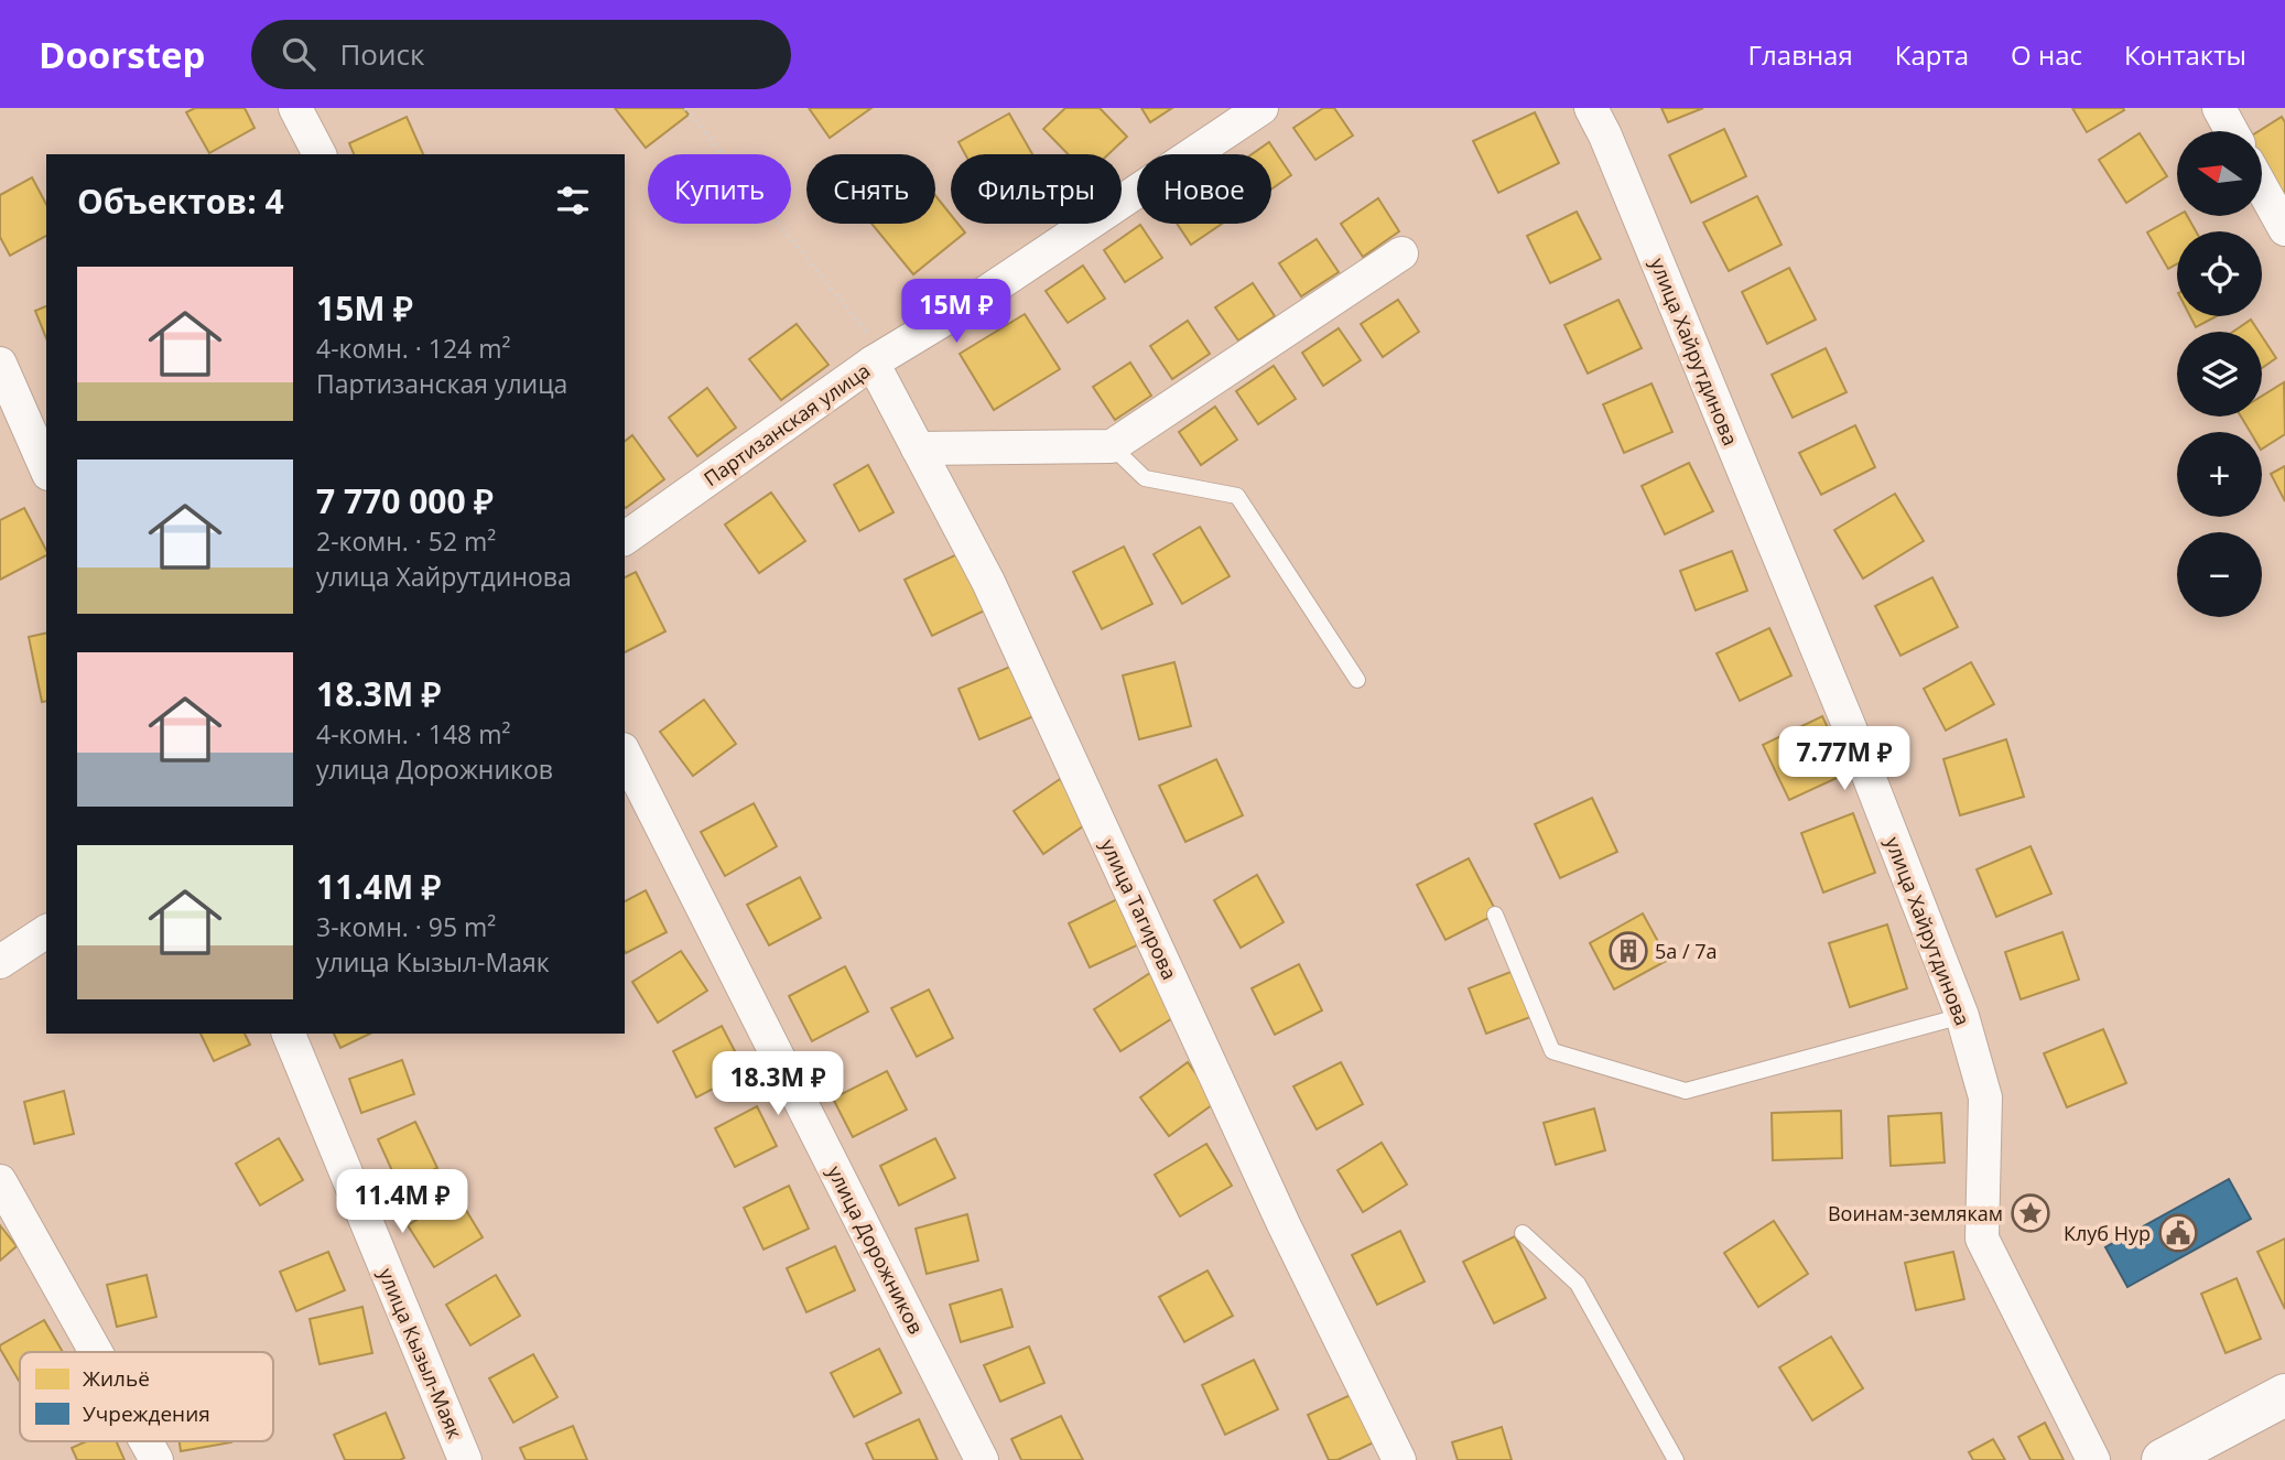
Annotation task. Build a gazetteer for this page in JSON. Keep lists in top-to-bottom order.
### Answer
{
  "streets": {
    "street": [
      "улица Хайрутдинова",
      "Партизанская улица",
      "улица Тагирова",
      "улица Дорожников",
      "улица Кызыл-Маяк"
    ]
  },
  "crossings": [
    ["Партизанская улица", "улица Тагирова"]
  ],
  "places": {
    "building": ["5а / 7а"],
    "place": ["Воинам-землякам"],
    "public building": ["Клуб Нур"]
  },
  "legend": ["Жильё", "Учреждения"],
  "north": "left",
  "page": {
    "header": "Doorstep",
    "search": "Поиск",
    "nav": [
      "Главная",
      "Карта",
      "О нас",
      "Контакты"
    ],
    "map_buttons": ["+", "−"],
    "chip": [
      "Купить",
      "Снять",
      "Фильтры",
      "Новое"
    ],
    "heading": "Объектов: 4",
    "list": [
      {
        "name": "15M ₽",
        "note": "4-комн. · 124 m² · Партизанская улица"
      },
      {
        "name": "7 770 000 ₽",
        "note": "2-комн. · 52 m² · улица Хайрутдинова"
      },
      {
        "name": "18.3M ₽",
        "note": "4-комн. · 148 m² · улица Дорожников"
      },
      {
        "name": "11.4M ₽",
        "note": "3-комн. · 95 m² · улица Кызыл-Маяк"
      }
    ],
    "price": [
      "15M ₽",
      "7.77M ₽",
      "18.3M ₽",
      "11.4M ₽"
    ]
  }
}
